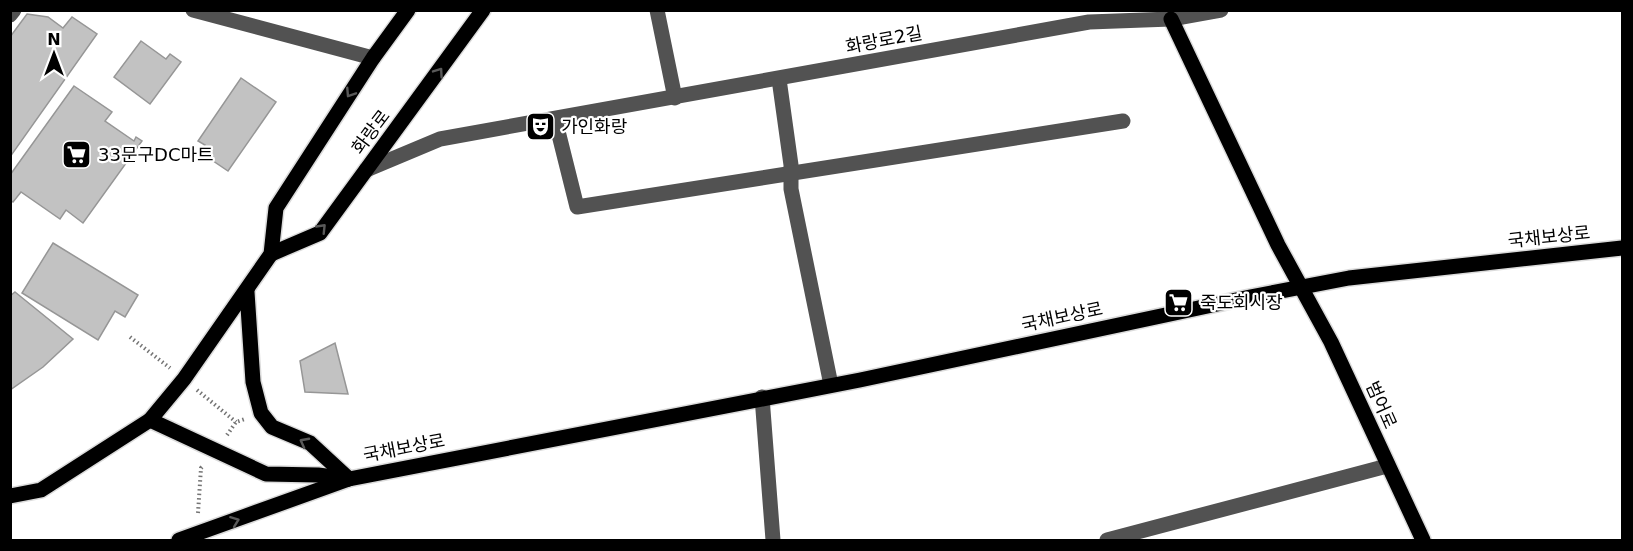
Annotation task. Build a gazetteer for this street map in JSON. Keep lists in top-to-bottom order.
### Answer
{
  "streets": {
    "main road": ["화랑로", "국채보상로", "범어로"],
    "street": ["화랑로2길"]
  },
  "crossings": [
    ["화랑로2길", "화랑로"],
    ["화랑로", "국채보상로"],
    ["국채보상로", "범어로"]
  ],
  "places": {
    "theatre": ["가인화랑"],
    "supermarket": ["33문구DC마트", "죽도회시장"]
  },
  "north": "top"
}
